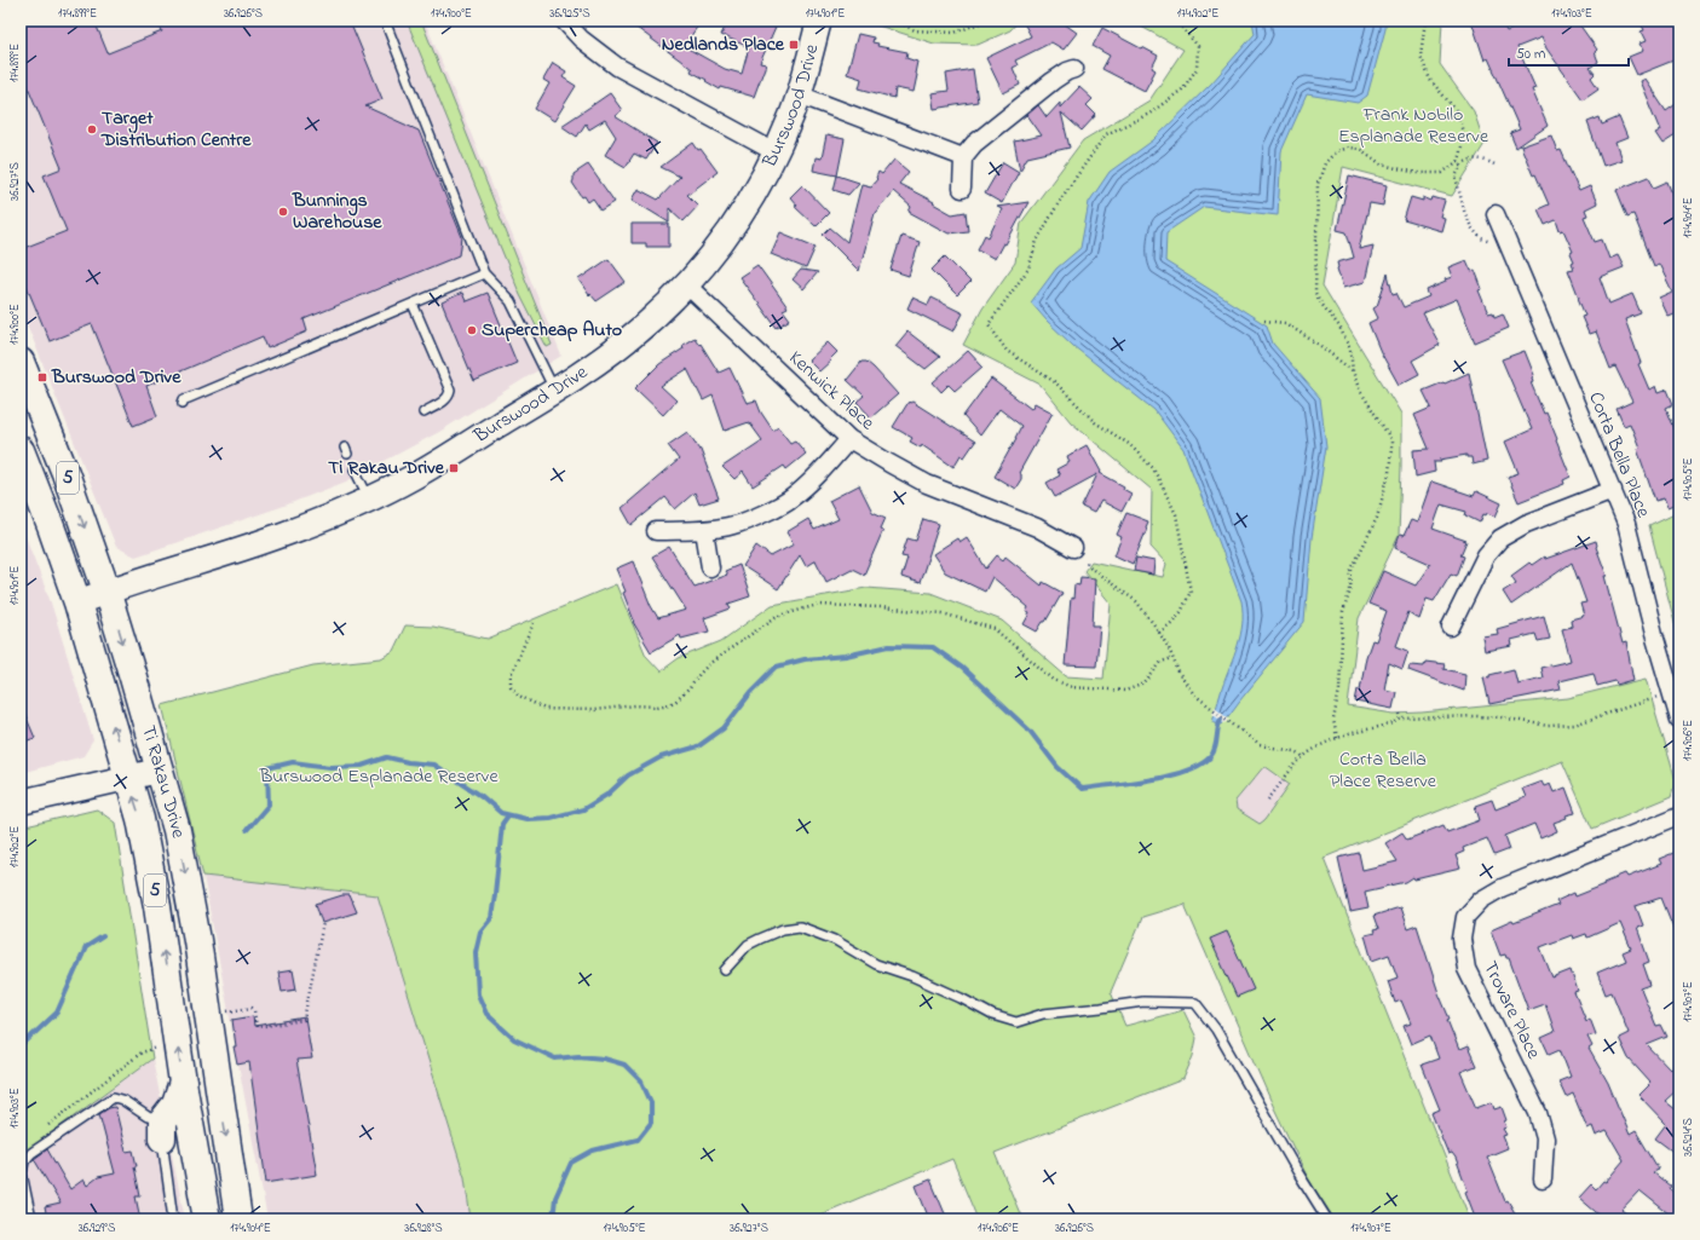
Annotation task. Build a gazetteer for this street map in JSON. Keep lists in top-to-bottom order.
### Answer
{
  "streets": {
    "main road": ["5", "Ti Rakau Drive"],
    "street": [
      "Burswood Drive",
      "Kenwick Place",
      "Corta Bella Place",
      "Trovare Place"
    ]
  },
  "crossings": [
    ["Burswood Drive", "Kenwick Place"],
    ["Burswood Drive", "Ti Rakau Drive"]
  ],
  "parks": ["Frank Nobilo Esplanade Reserve", "Corta Bella Place Reserve", "Burswood Esplanade Reserve"],
  "places": {
    "transit": ["Nedlands Place", "Burswood Drive", "Ti Rakau Drive"],
    "other": ["Target Distribution Centre", "Bunnings Warehouse", "Supercheap Auto"]
  },
  "scale_bar": "50 m",
  "coordinates": [
    "174.899°E",
    "36.926°S",
    "174.900°E",
    "36.925°S",
    "174.901°E",
    "174.902°E",
    "174.903°E",
    "36.927°S",
    "174.904°E",
    "174.905°E",
    "174.906°E",
    "174.907°E",
    "36.924°S",
    "36.929°S",
    "36.928°S"
  ]
}
